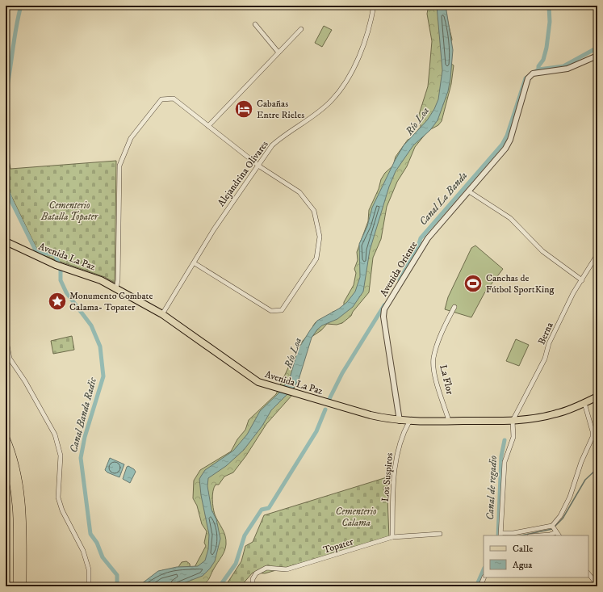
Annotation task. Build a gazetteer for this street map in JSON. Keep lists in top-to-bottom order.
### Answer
{
  "streets": {
    "main road": ["Avenida La Paz"],
    "street": [
      "Alejandrina Olivares",
      "Avenida Oriente",
      "Berna",
      "La Flor",
      "Los Suspiros",
      "Topater"
    ]
  },
  "crossings": [
    ["Alejandrina Olivares", "Avenida La Paz"],
    ["Avenida La Paz", "Avenida Oriente"],
    ["Avenida La Paz", "Berna"],
    ["Avenida La Paz", "La Flor"],
    ["Avenida La Paz", "Los Suspiros"],
    ["Los Suspiros", "Topater"]
  ],
  "water": [
    "Río Loa",
    "Canal La Banda",
    "Canal Banda Radic",
    "Canal de regadio"
  ],
  "parks": ["Cementerio Batalla Topater", "Cementerio Calama"],
  "places": {
    "hotel": ["Cabañas Entre Rieles"],
    "sports": ["Canchas de Fútbol SportKing"],
    "place": ["Monumento Combate Calama- Topater"]
  },
  "legend": ["Calle", "Agua"]
}
